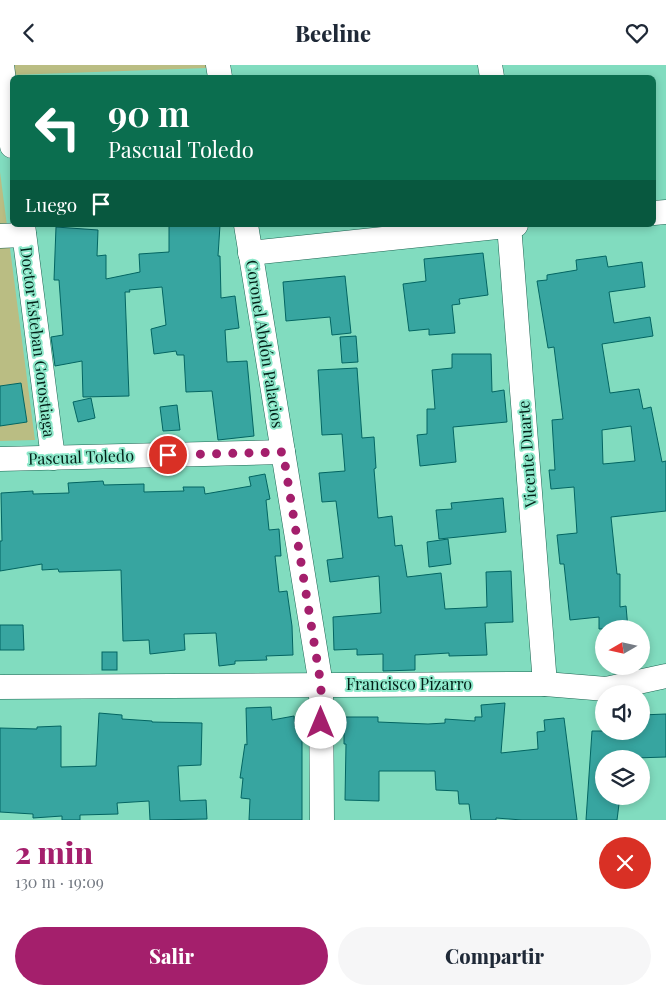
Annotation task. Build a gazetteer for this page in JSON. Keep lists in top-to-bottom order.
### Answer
{
  "streets": {
    "street": [
      "Doctor Esteban Gorostiaga",
      "Coronel Abdón Palacios",
      "Vicente Duarte",
      "Pascual Toledo",
      "Francisco Pizarro"
    ]
  },
  "crossings": [
    ["Doctor Esteban Gorostiaga", "Pascual Toledo"],
    ["Coronel Abdón Palacios", "Pascual Toledo"],
    ["Coronel Abdón Palacios", "Francisco Pizarro"],
    ["Vicente Duarte", "Francisco Pizarro"]
  ],
  "north": "left",
  "page": {
    "header": "Beeline",
    "turn": ["90 m", "Pascual Toledo"],
    "then": "Luego",
    "heading": ["2 min", "130 m · 19:09"],
    "buttons": ["Salir", "Compartir"]
  }
}
